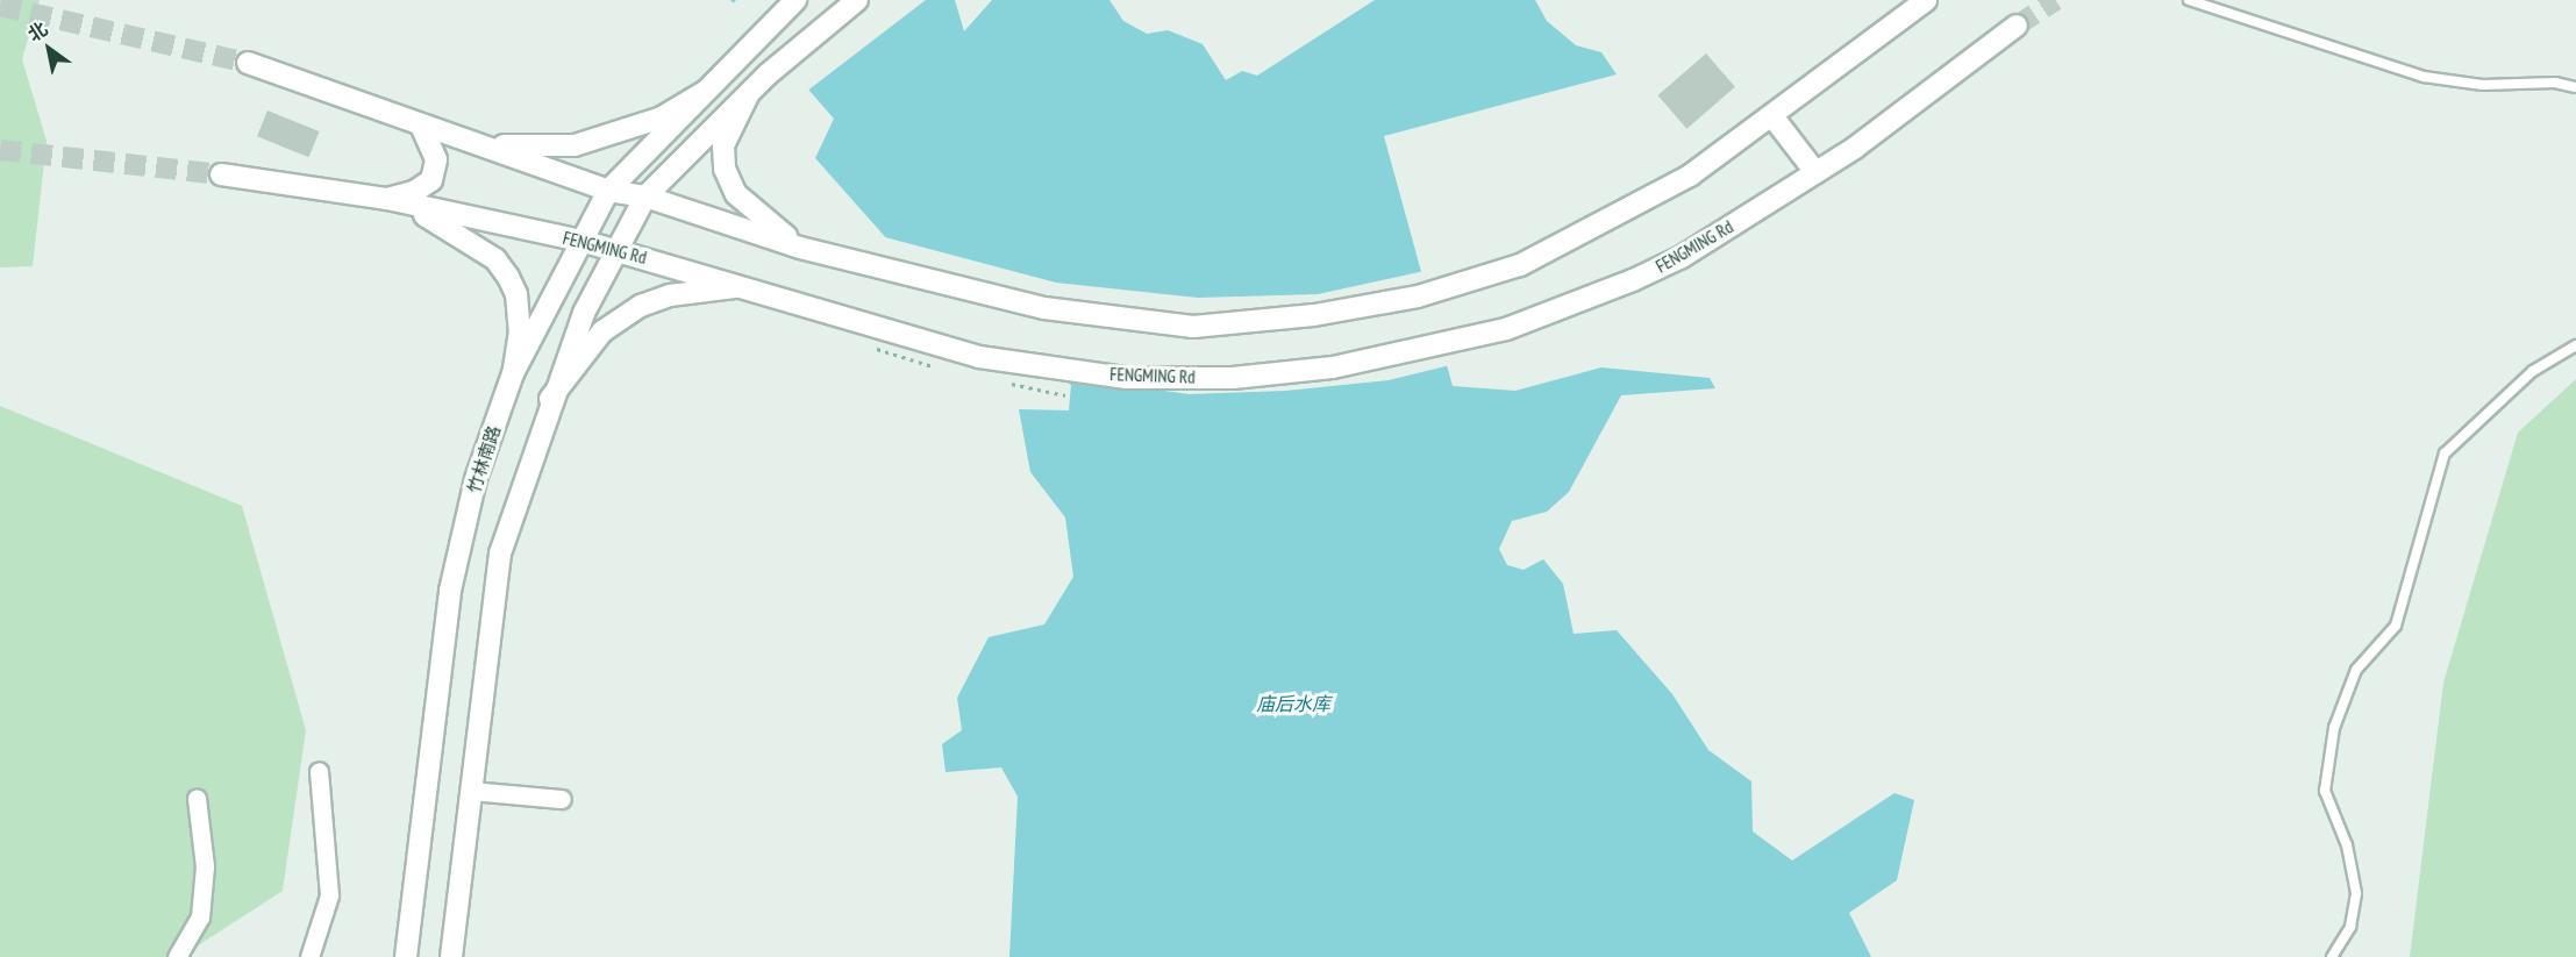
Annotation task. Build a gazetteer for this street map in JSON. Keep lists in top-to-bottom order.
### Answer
{
  "streets": {
    "main road": ["FENGMING Rd", "竹林南路"]
  },
  "crossings": [
    ["FENGMING Rd", "竹林南路"]
  ],
  "water": ["庙后水库"],
  "north": "top left"
}
